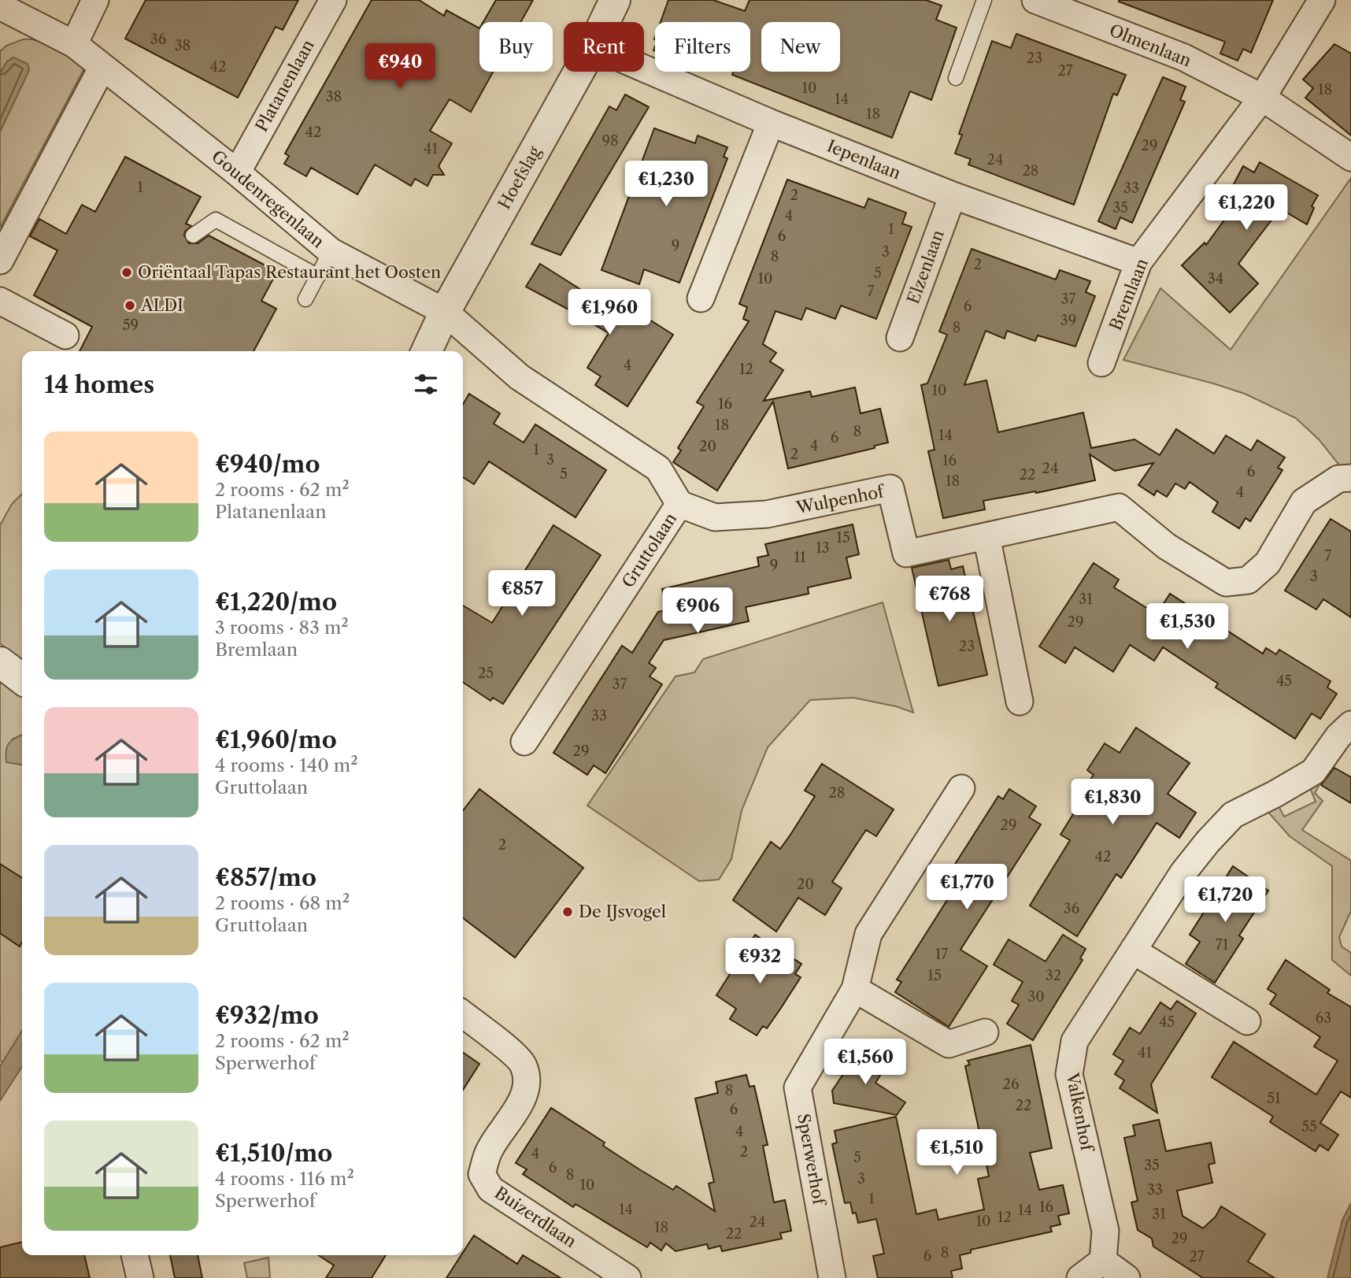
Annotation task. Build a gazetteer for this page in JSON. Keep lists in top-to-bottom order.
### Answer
{
  "streets": {
    "street": [
      "Olmenlaan",
      "Platanenlaan",
      "Iepenlaan",
      "Hoefslag",
      "Goudenregenlaan",
      "Elzenlaan",
      "Bremlaan",
      "Wulpenhof",
      "Gruttolaan",
      "Valkenhof",
      "Sperwerhof",
      "Buizerdlaan"
    ]
  },
  "crossings": [
    ["Olmenlaan", "Bremlaan"],
    ["Platanenlaan", "Goudenregenlaan"],
    ["Iepenlaan", "Elzenlaan"],
    ["Iepenlaan", "Bremlaan"],
    ["Hoefslag", "Goudenregenlaan"],
    ["Hoefslag", "Gruttolaan"],
    ["Goudenregenlaan", "Gruttolaan"],
    ["Wulpenhof", "Gruttolaan"]
  ],
  "places": ["Oriëntaal Tapas Restaurant het Oosten", "ALDI", "De IJsvogel"],
  "house_numbers": [
    "36",
    "38",
    "23",
    "42",
    "27",
    "10",
    "18",
    "38",
    "14",
    "18",
    "42",
    "98",
    "29",
    "41",
    "24",
    "28",
    "1",
    "33",
    "2",
    "35",
    "4",
    "1",
    "6",
    "9",
    "3",
    "8",
    "2",
    "5",
    "10",
    "34",
    "7",
    "37",
    "6",
    "39",
    "59",
    "8",
    "4",
    "12",
    "10",
    "16",
    "18",
    "8",
    "14",
    "6",
    "4",
    "20",
    "1",
    "2",
    "3",
    "16",
    "24",
    "6",
    "5",
    "22",
    "18",
    "4",
    "15",
    "13",
    "7",
    "11",
    "9",
    "3",
    "31",
    "29",
    "23",
    "25",
    "45",
    "37",
    "33",
    "29",
    "28",
    "29",
    "2",
    "42",
    "20",
    "36",
    "71",
    "17",
    "15",
    "32",
    "30",
    "63",
    "45",
    "41",
    "26",
    "8",
    "51",
    "22",
    "6",
    "55",
    "4",
    "2",
    "4",
    "5",
    "35",
    "6",
    "8",
    "3",
    "10",
    "33",
    "1",
    "16",
    "14",
    "14",
    "31",
    "12",
    "10",
    "24",
    "18",
    "22",
    "29",
    "8",
    "6",
    "27"
  ],
  "page": {
    "chip": [
      "Buy",
      "Rent",
      "Filters",
      "New"
    ],
    "price": [
      "€940",
      "€1,230",
      "€1,220",
      "€1,960",
      "€857",
      "€768",
      "€906",
      "€1,530",
      "€1,830",
      "€1,770",
      "€1,720",
      "€932",
      "€1,560",
      "€1,510"
    ],
    "heading": "14 homes",
    "list": [
      {
        "name": "€940/mo",
        "note": "2 rooms · 62 m² · Platanenlaan"
      },
      {
        "name": "€1,220/mo",
        "note": "3 rooms · 83 m² · Bremlaan"
      },
      {
        "name": "€1,960/mo",
        "note": "4 rooms · 140 m² · Gruttolaan"
      },
      {
        "name": "€857/mo",
        "note": "2 rooms · 68 m² · Gruttolaan"
      },
      {
        "name": "€932/mo",
        "note": "2 rooms · 62 m² · Sperwerhof"
      },
      {
        "name": "€1,510/mo",
        "note": "4 rooms · 116 m² · Sperwerhof"
      }
    ]
  }
}
